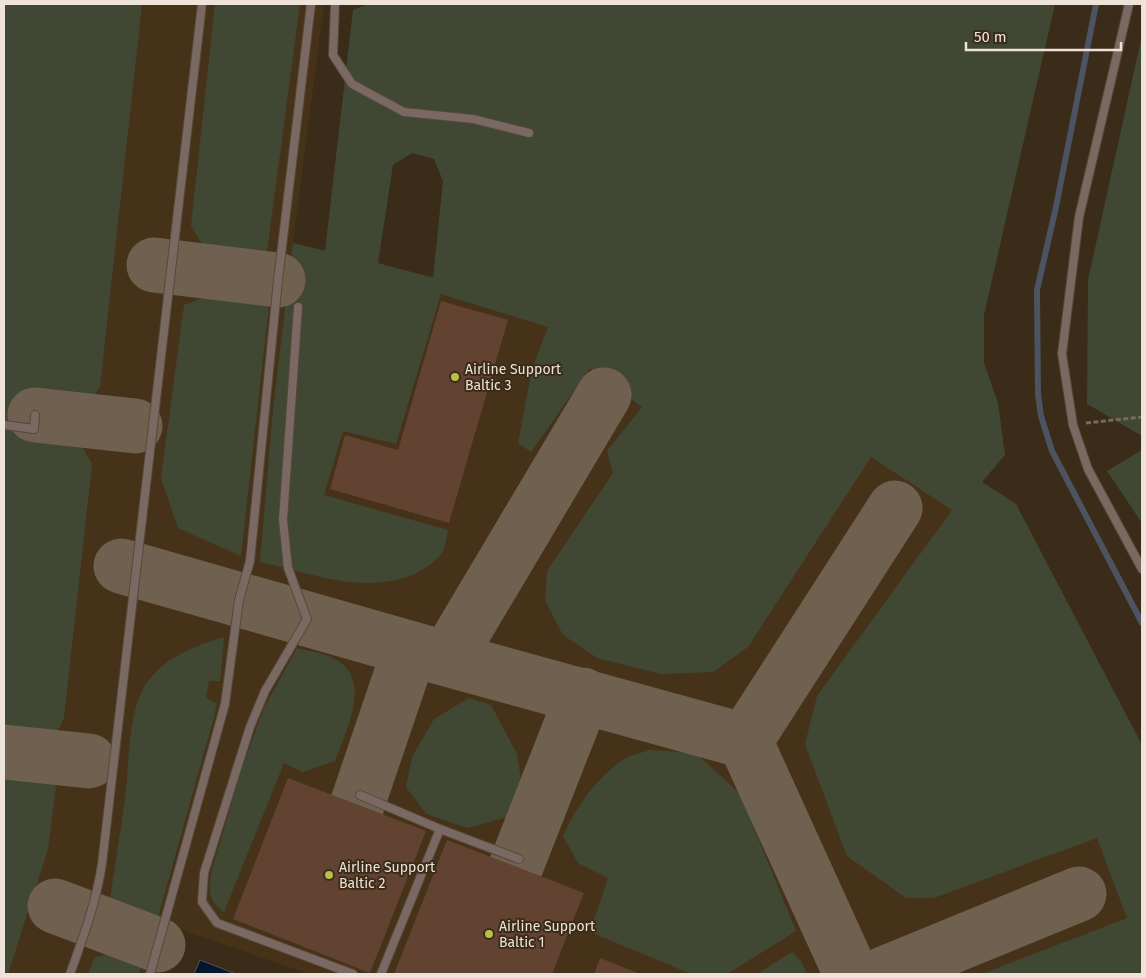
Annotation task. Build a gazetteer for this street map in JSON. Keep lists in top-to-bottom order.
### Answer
{
  "places": ["Airline Support Baltic 3", "Airline Support Baltic 2", "Airline Support Baltic 1"],
  "scale_bar": "50 m"
}
